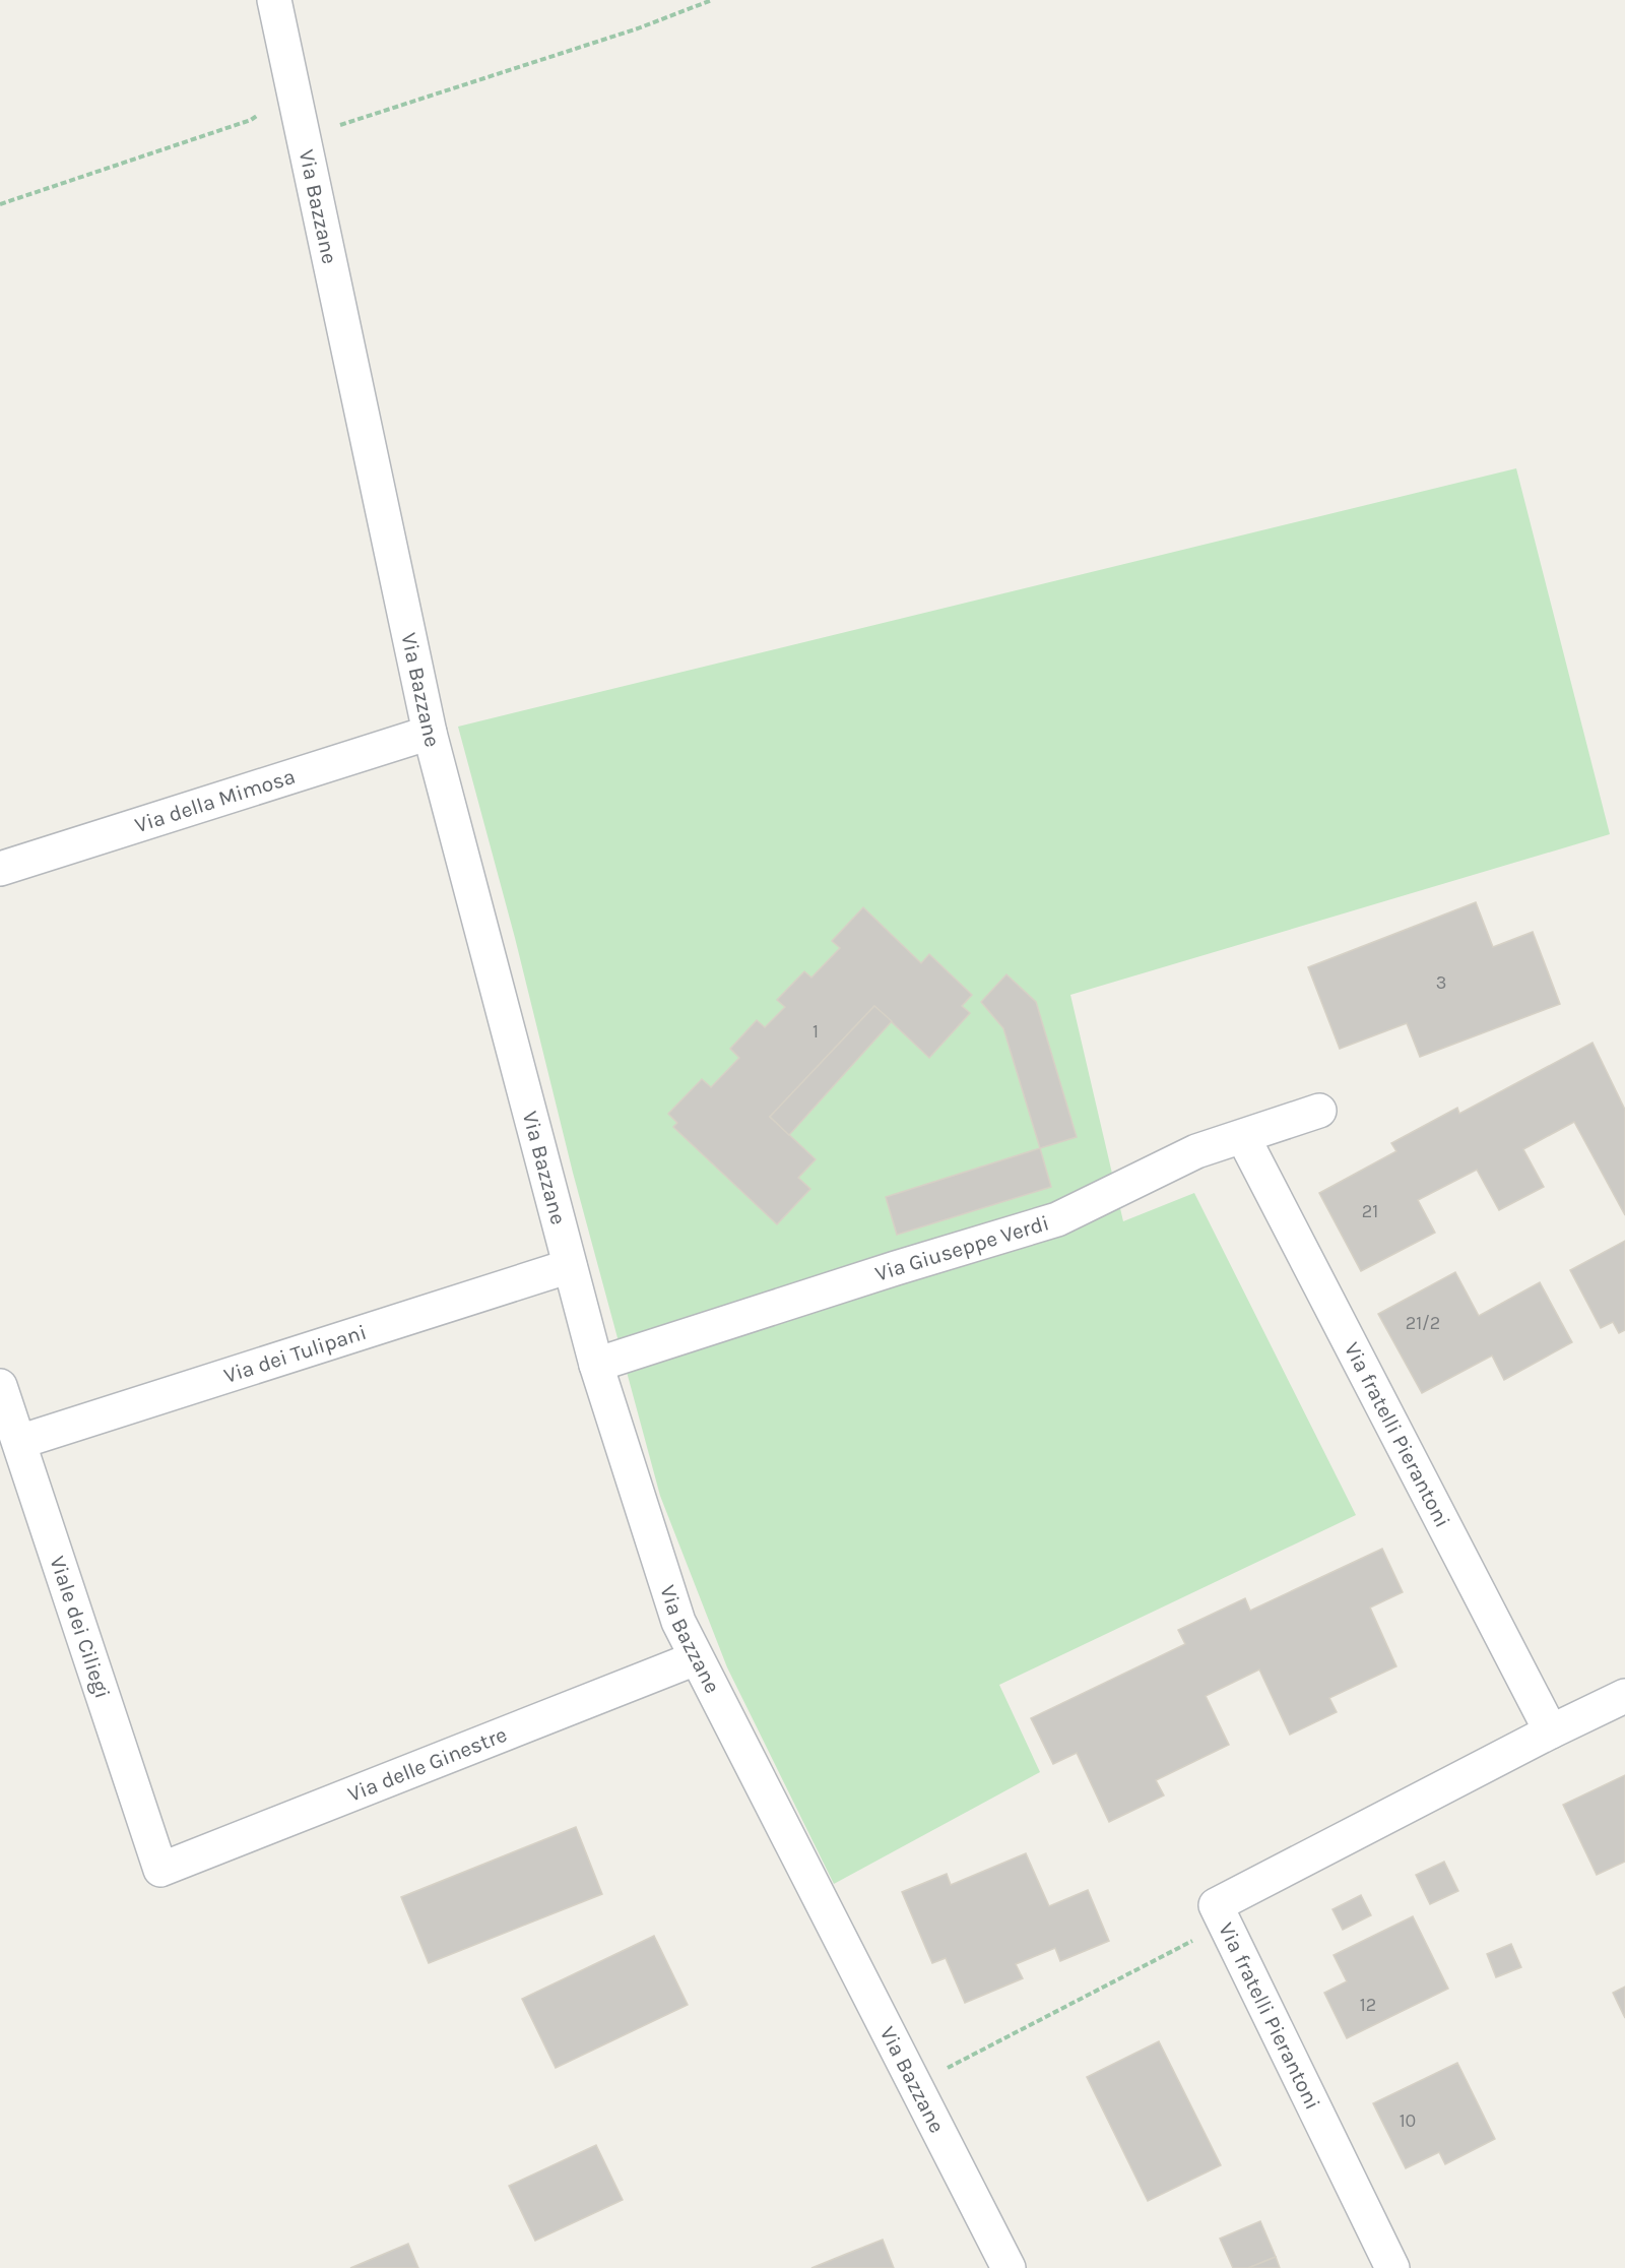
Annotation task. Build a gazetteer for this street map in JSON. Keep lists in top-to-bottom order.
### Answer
{
  "streets": {
    "street": [
      "Via Bazzane",
      "Via della Mimosa",
      "Via Giuseppe Verdi",
      "Via dei Tulipani",
      "Via fratelli Pierantoni",
      "Viale dei Ciliegi",
      "Via delle Ginestre"
    ]
  },
  "crossings": [
    ["Via Bazzane", "Via della Mimosa"],
    ["Via Bazzane", "Via Giuseppe Verdi"],
    ["Via Bazzane", "Via dei Tulipani"],
    ["Via Bazzane", "Via delle Ginestre"],
    ["Via Giuseppe Verdi", "Via fratelli Pierantoni"],
    ["Via dei Tulipani", "Viale dei Ciliegi"],
    ["Viale dei Ciliegi", "Via delle Ginestre"]
  ],
  "house_numbers": [
    "3",
    "1",
    "21",
    "21/2",
    "12",
    "10"
  ]
}
